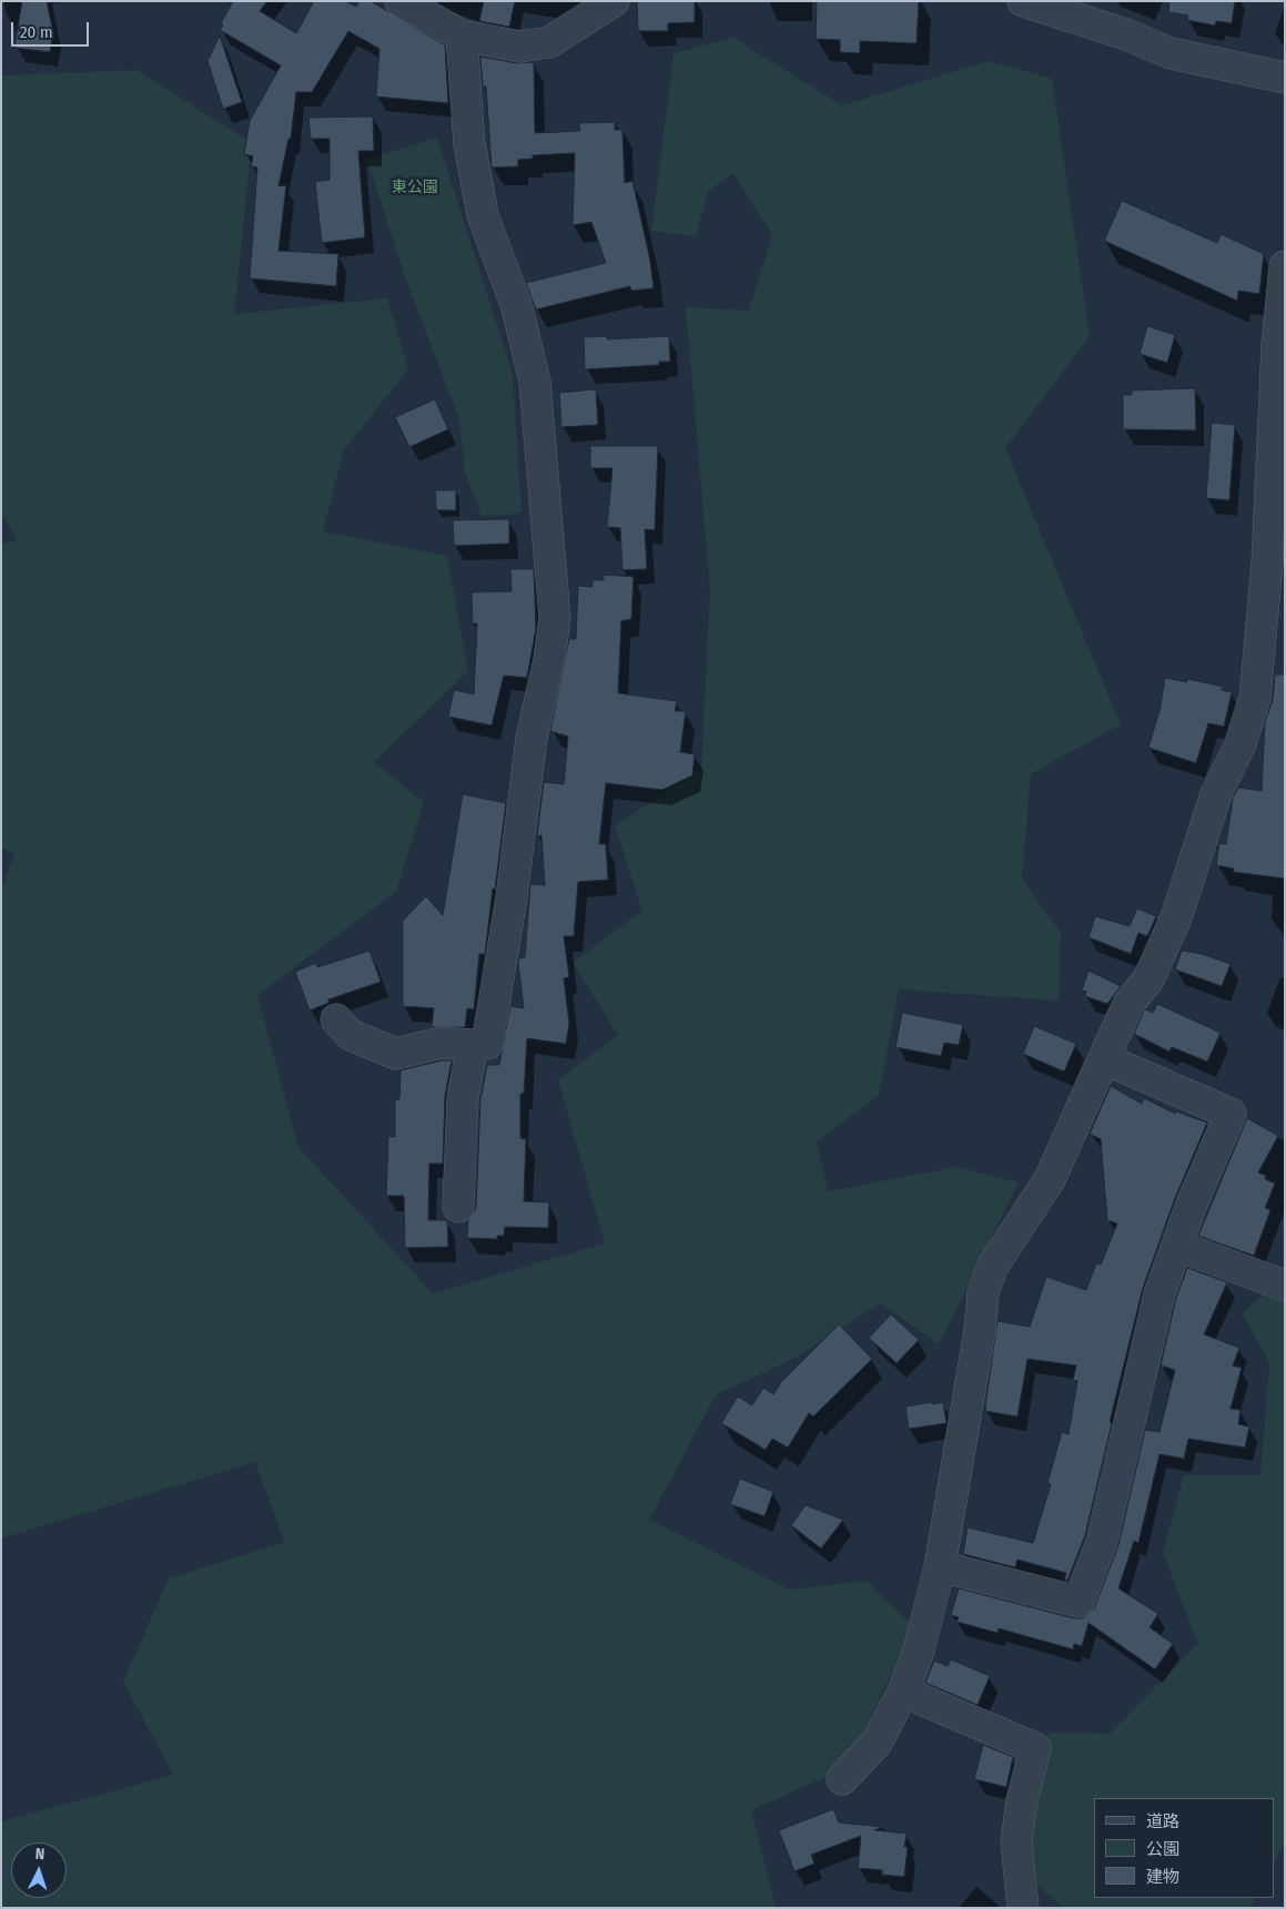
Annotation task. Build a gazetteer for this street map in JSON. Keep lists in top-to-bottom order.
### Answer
{
  "parks": ["東公園"],
  "legend": ["道路", "公園", "建物"],
  "scale_bar": "20 m",
  "north": "top"
}
